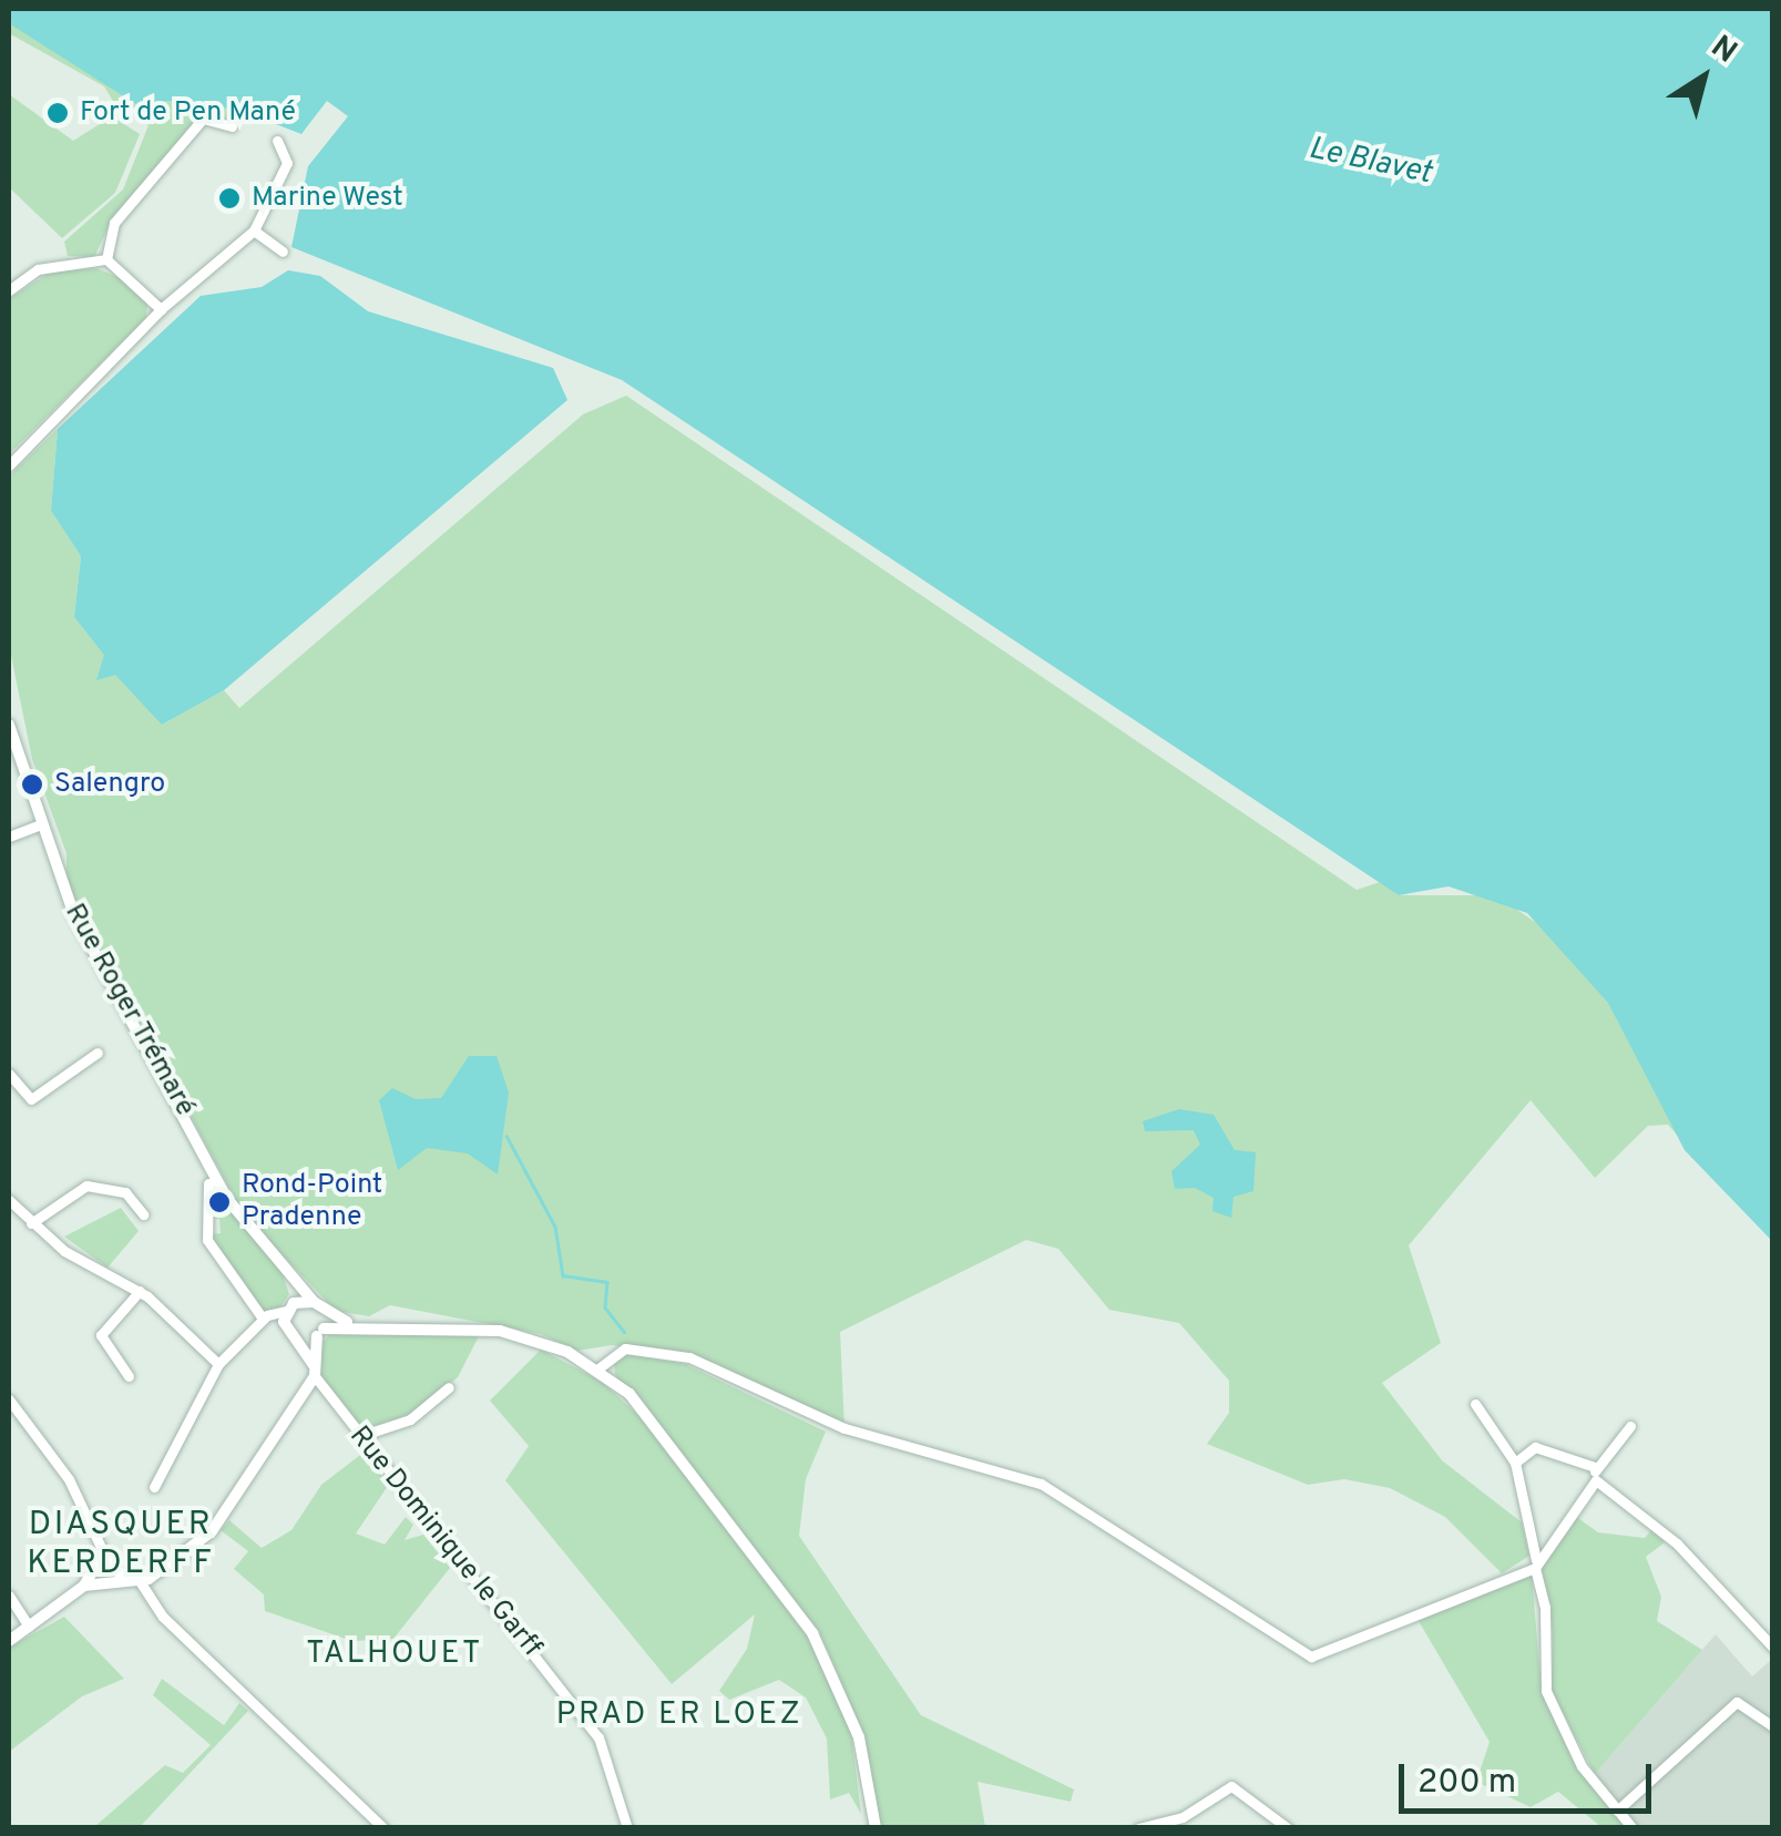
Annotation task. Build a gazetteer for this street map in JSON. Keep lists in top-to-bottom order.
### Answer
{
  "streets": {
    "street": ["Rue Roger Trémaré", "Rue Dominique le Garff"]
  },
  "districts": ["DIASQUER KERDERFF", "TALHOUET", "PRAD ER LOEZ"],
  "water": ["Le Blavet"],
  "places": [
    "Fort de Pen Mané",
    "Marine West",
    "Salengro",
    "Rond-Point Pradenne"
  ],
  "scale_bar": "200 m",
  "north": "top right"
}
